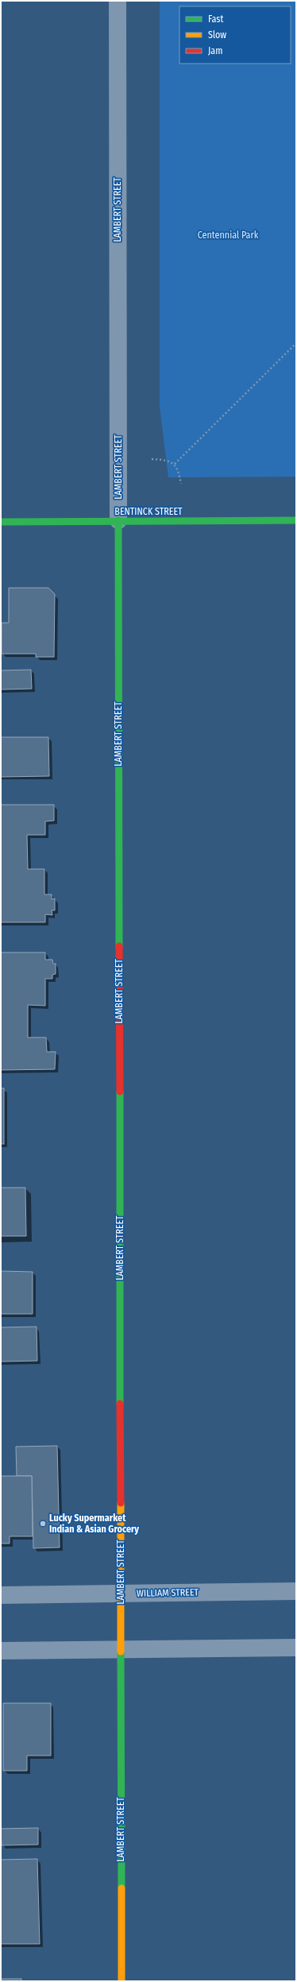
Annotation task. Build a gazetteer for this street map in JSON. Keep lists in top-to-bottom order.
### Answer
{
  "streets": {
    "main road": ["LAMBERT STREET", "BENTINCK STREET"],
    "street": ["WILLIAM STREET"]
  },
  "crossings": [
    ["LAMBERT STREET", "BENTINCK STREET"],
    ["LAMBERT STREET", "WILLIAM STREET"]
  ],
  "parks": ["Centennial Park"],
  "places": ["Lucky Supermarket Indian & Asian Grocery"],
  "legend": ["Fast", "Slow", "Jam"]
}
